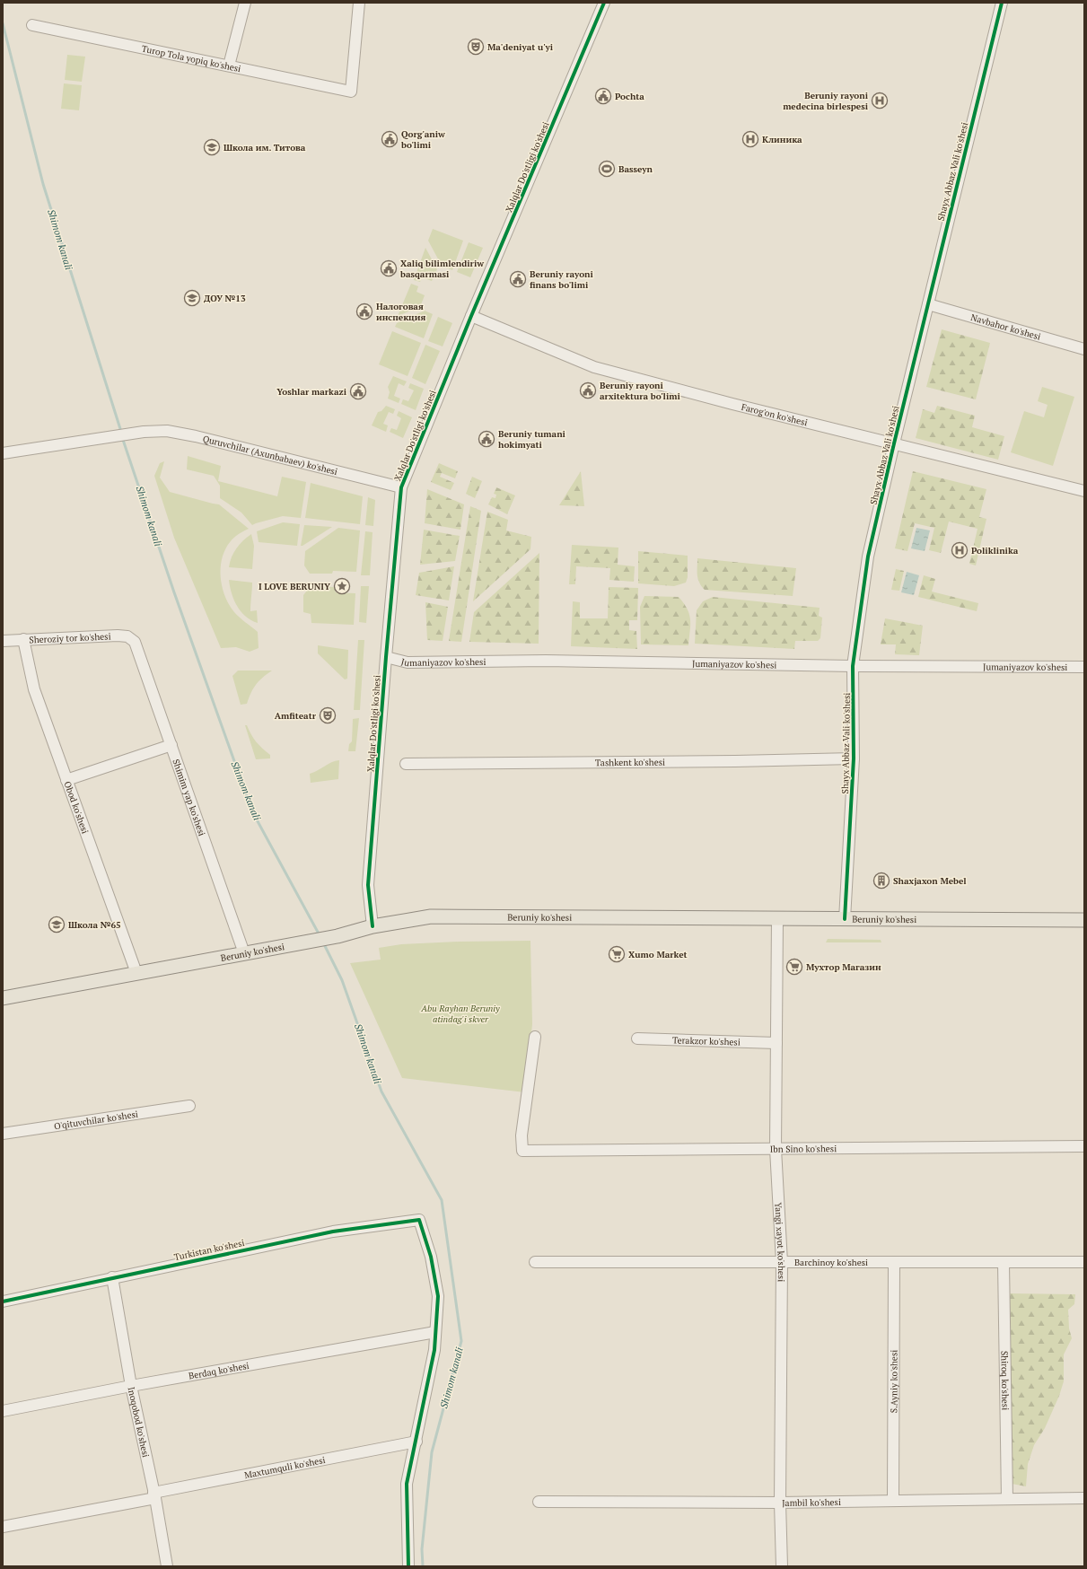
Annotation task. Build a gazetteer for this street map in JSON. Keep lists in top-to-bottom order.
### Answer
{
  "streets": {
    "main road": ["Beruniy ko'shesi"],
    "street": [
      "Turop Tola yopiq ko'shesi",
      "Xalqlar Do'stligi ko'shesi",
      "Shayx Abbaz Vali ko'shesi",
      "Navbahor ko'shesi",
      "Farog'on ko'shesi",
      "Quruvchilar (Axunbabaev) ko'shesi",
      "Sheroziy tor ko'shesi",
      "Jumaniyazov ko'shesi",
      "Tashkent ko'shesi",
      "Shimim yap ko'shesi",
      "Obod ko'shesi",
      "Terakzor ko'shesi",
      "O'qituvchilar ko'shesi",
      "Ibn Sino ko'shesi",
      "Yangi xayot ko'shesi",
      "Turkistan ko'shesi",
      "Barchinoy ko'shesi",
      "Berdaq ko'shesi",
      "Shiroq ko'shesi",
      "S.Ayniy ko'shesi",
      "Inoqobod ko'shesi",
      "Maxtumquli ko'shesi",
      "Jambil ko'shesi"
    ]
  },
  "crossings": [
    ["Xalqlar Do'stligi ko'shesi", "Farog'on ko'shesi"],
    ["Xalqlar Do'stligi ko'shesi", "Quruvchilar (Axunbabaev) ko'shesi"],
    ["Xalqlar Do'stligi ko'shesi", "Jumaniyazov ko'shesi"],
    ["Xalqlar Do'stligi ko'shesi", "Beruniy ko'shesi"],
    ["Shayx Abbaz Vali ko'shesi", "Navbahor ko'shesi"],
    ["Shayx Abbaz Vali ko'shesi", "Farog'on ko'shesi"],
    ["Shayx Abbaz Vali ko'shesi", "Jumaniyazov ko'shesi"],
    ["Shayx Abbaz Vali ko'shesi", "Tashkent ko'shesi"],
    ["Shayx Abbaz Vali ko'shesi", "Beruniy ko'shesi"],
    ["Sheroziy tor ko'shesi", "Shimim yap ko'shesi"],
    ["Sheroziy tor ko'shesi", "Obod ko'shesi"],
    ["Shimim yap ko'shesi", "Beruniy ko'shesi"],
    ["Obod ko'shesi", "Beruniy ko'shesi"],
    ["Beruniy ko'shesi", "Yangi xayot ko'shesi"],
    ["Terakzor ko'shesi", "Yangi xayot ko'shesi"],
    ["Ibn Sino ko'shesi", "Yangi xayot ko'shesi"],
    ["Yangi xayot ko'shesi", "Barchinoy ko'shesi"],
    ["Yangi xayot ko'shesi", "Jambil ko'shesi"],
    ["Turkistan ko'shesi", "Berdaq ko'shesi"],
    ["Turkistan ko'shesi", "Inoqobod ko'shesi"],
    ["Barchinoy ko'shesi", "Shiroq ko'shesi"],
    ["Barchinoy ko'shesi", "S.Ayniy ko'shesi"],
    ["Berdaq ko'shesi", "Inoqobod ko'shesi"],
    ["Shiroq ko'shesi", "Jambil ko'shesi"],
    ["S.Ayniy ko'shesi", "Jambil ko'shesi"],
    ["Inoqobod ko'shesi", "Maxtumquli ko'shesi"]
  ],
  "water": ["Shimom kanali"],
  "parks": ["Abu Rayhan Beruniy atindag'i skver"],
  "places": {
    "theatre": ["Ma'deniyat u'yi", "Amfiteatr"],
    "public building": [
      "Pochta",
      "Qorg'aniw bo'limi",
      "Xaliq bilimlendiriw basqarmasi",
      "Beruniy rayoni finans bo'limi",
      "Налоговая инспекция",
      "Beruniy rayoni arxitektura bo'limi",
      "Yoshlar markazi",
      "Beruniy tumani hokimyati"
    ],
    "hospital": ["Beruniy rayoni medecina birlespesi", "Клиника", "Poliklinika"],
    "school or university": ["Школа им. Титова", "ДОУ №13", "Школа №65"],
    "sports": ["Basseyn"],
    "place": ["I LOVE BERUNIY"],
    "building": ["Shaxjaxon Mebel"],
    "supermarket": ["Xumo Market", "Мухтор Магазин"]
  }
}
